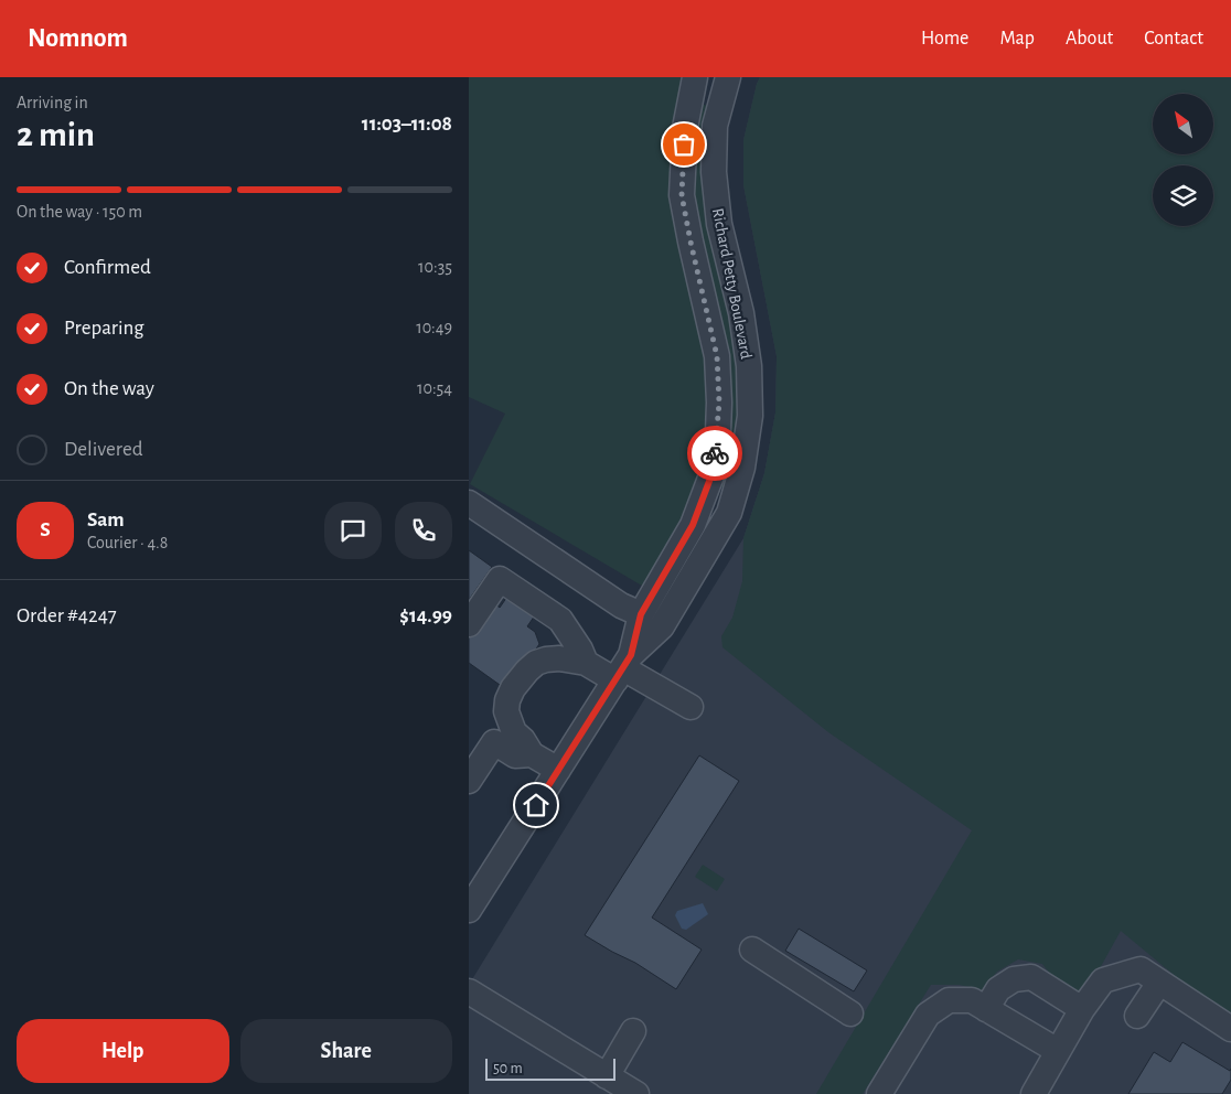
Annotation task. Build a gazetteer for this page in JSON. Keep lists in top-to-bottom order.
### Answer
{
  "streets": {
    "street": ["Richard Petty Boulevard"]
  },
  "scale_bar": "50 m",
  "north": "top left",
  "page": {
    "header": "Nomnom",
    "nav": [
      "Home",
      "Map",
      "About",
      "Contact"
    ],
    "heading": ["2 min", "Arriving in", "11:03–11:08"],
    "panel": [
      "Sam",
      "Courier · 4.8",
      "Order #4247",
      "$14.99"
    ],
    "bar": "On the way · 150 m",
    "list": [
      ["Confirmed", "10:35"],
      ["Preparing", "10:49"],
      ["On the way", "10:54"],
      "Delivered"
    ],
    "round": "S",
    "buttons": ["Help", "Share"],
    "scale": "50 m"
  }
}
